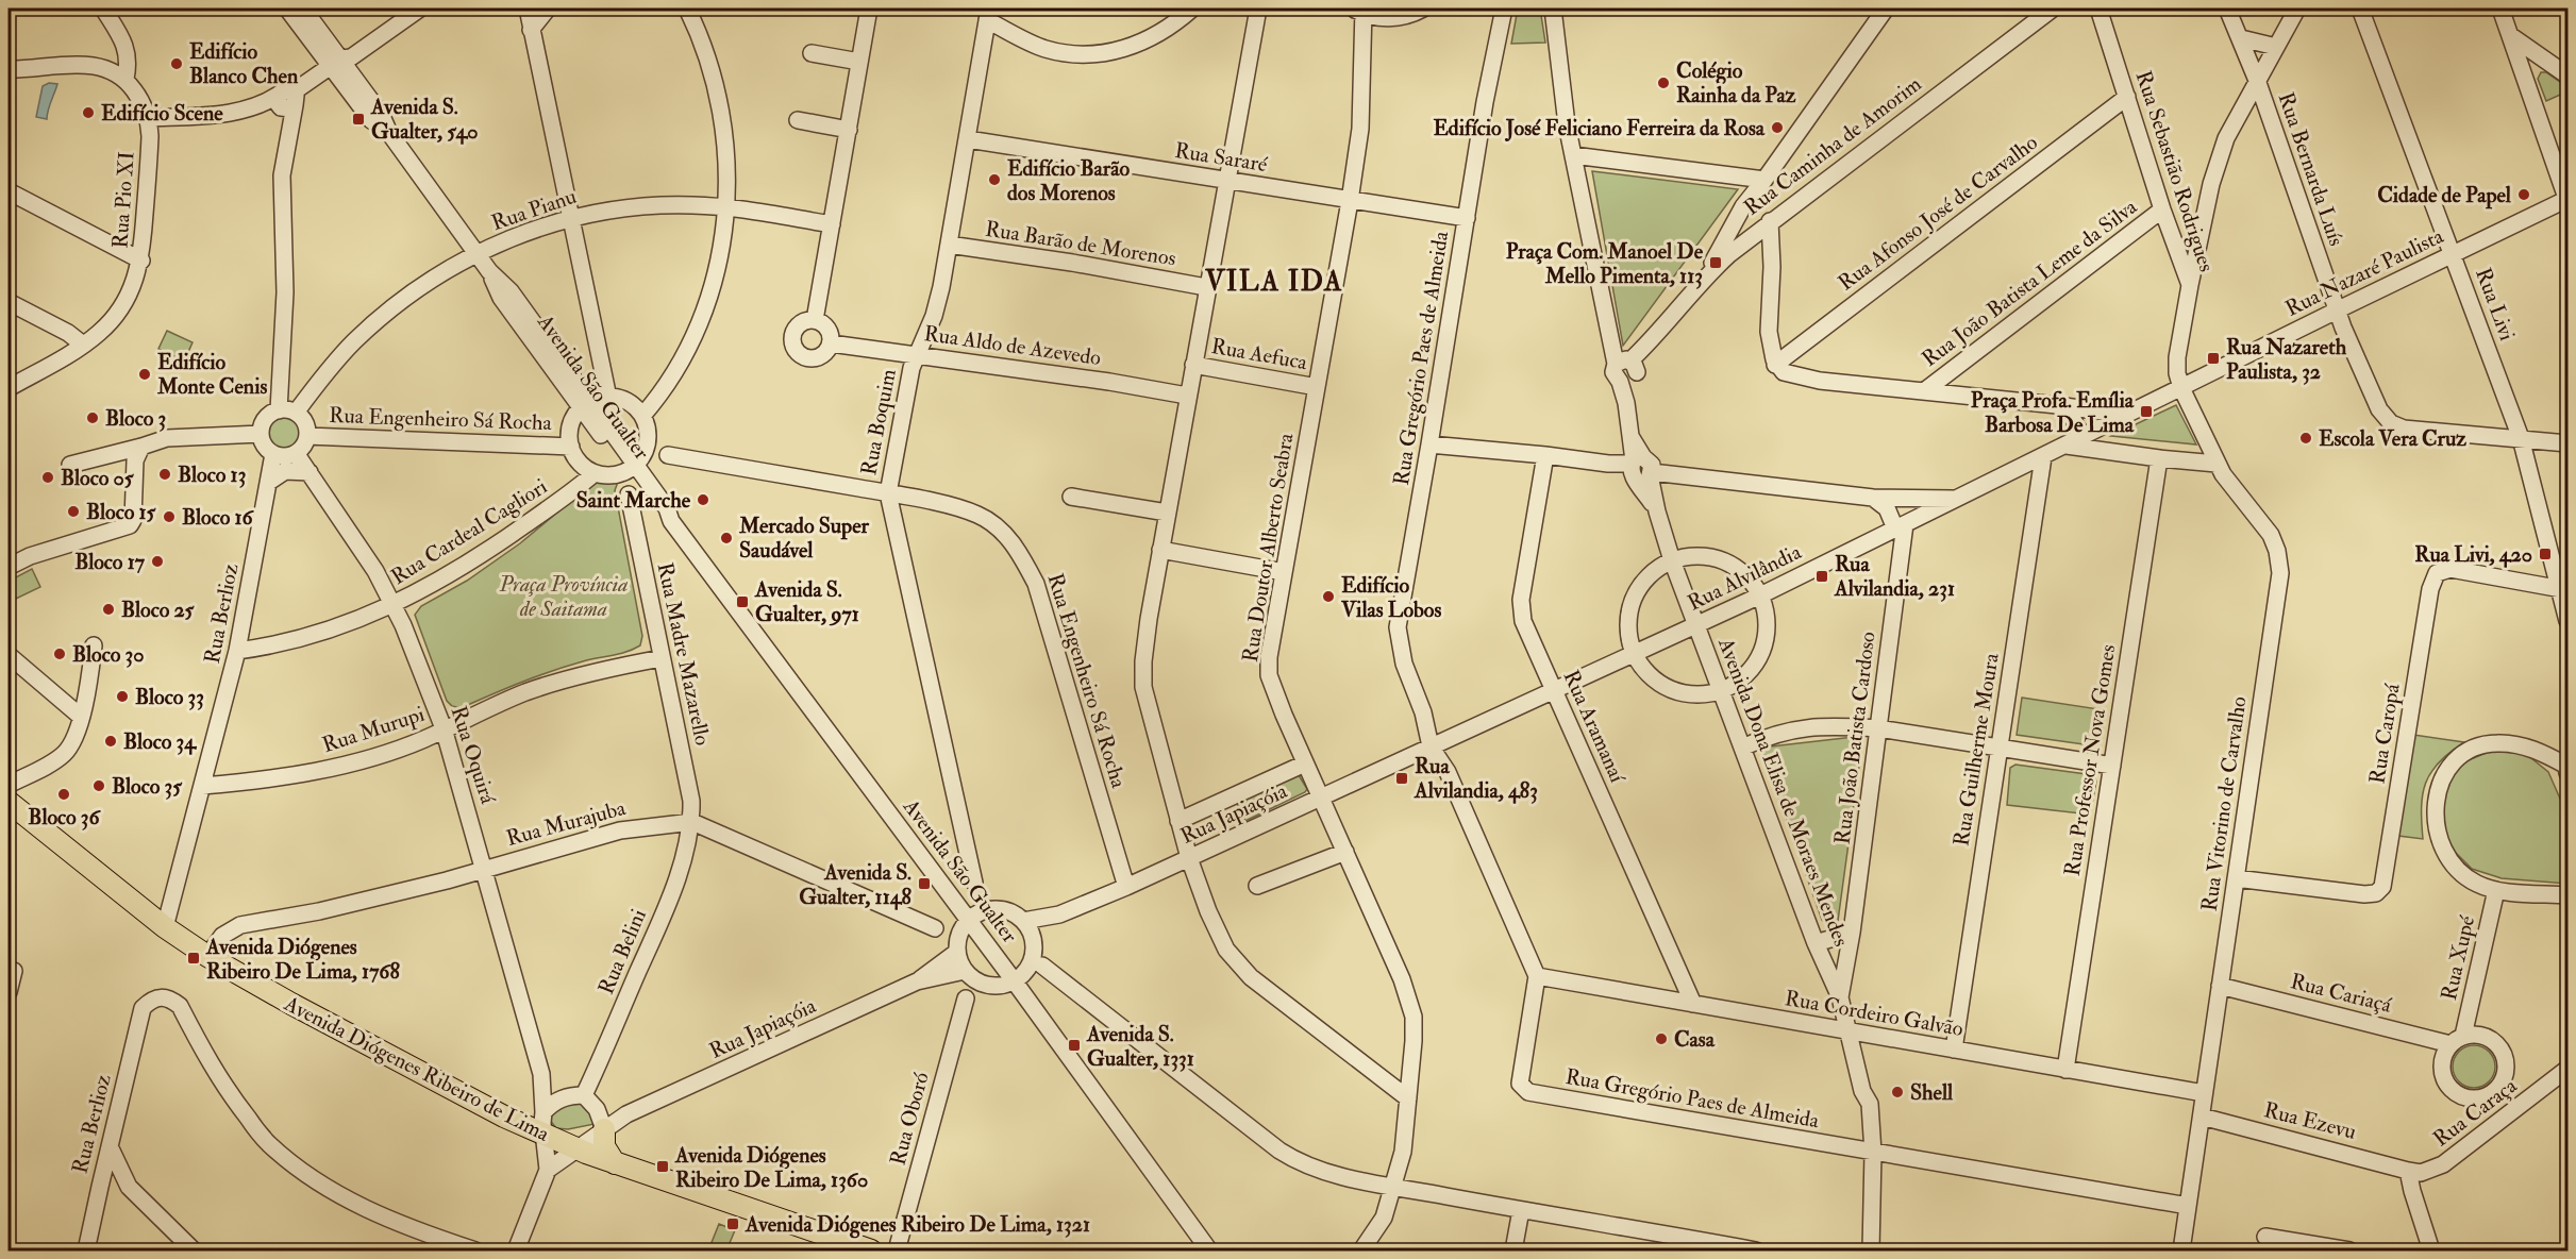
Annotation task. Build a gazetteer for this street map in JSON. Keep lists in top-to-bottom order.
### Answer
{
  "streets": {
    "main road": ["Avenida Diógenes Ribeiro de Lima"],
    "street": [
      "Rua Caminha de Amorim",
      "Rua Sararé",
      "Rua Bernarda Luís",
      "Rua Sebastião Rodrigues",
      "Rua Pio XI",
      "Rua Pianu",
      "Rua Afonso José de Carvalho",
      "Rua Barão de Morenos",
      "Rua Nazaré Paulista",
      "Rua João Batista Leme da Silva",
      "Rua Livi",
      "Rua Aldo de Azevedo",
      "Rua Aefuca",
      "Rua Gregório Paes de Almeida",
      "Avenida São Gualter",
      "Rua Engenheiro Sá Rocha",
      "Rua Boquim",
      "Rua Cardeal Cagliori",
      "Rua Doutor Alberto Seabra",
      "Rua Alvilândia",
      "Rua Berlioz",
      "Rua Madre Mazarello",
      "Rua Aramanaí",
      "Rua Murupi",
      "Rua Caropá",
      "Rua João Batista Cardoso",
      "Rua Guilherme Moura",
      "Rua Oquirá",
      "Rua Professor Nova Gomes",
      "Avenida Dona Elisa de Moraes Mendes",
      "Rua Vitorino de Carvalho",
      "Rua Japiaçóia",
      "Rua Murajuba",
      "Rua Belini",
      "Rua Xupé",
      "Rua Cariaçá",
      "Rua Cordeiro Galvão",
      "Rua Caraça",
      "Rua Oboró",
      "Rua Ezevu"
    ]
  },
  "crossings": [
    ["Rua Caminha de Amorim", "Avenida Dona Elisa de Moraes Mendes"],
    ["Rua Sararé", "Rua Gregório Paes de Almeida"],
    ["Rua Sararé", "Rua Boquim"],
    ["Rua Sararé", "Rua Doutor Alberto Seabra"],
    ["Rua Bernarda Luís", "Rua Nazaré Paulista"],
    ["Rua Bernarda Luís", "Rua Livi"],
    ["Rua Sebastião Rodrigues", "Rua Afonso José de Carvalho"],
    ["Rua Sebastião Rodrigues", "Rua Nazaré Paulista"],
    ["Rua Sebastião Rodrigues", "Rua João Batista Leme da Silva"],
    ["Rua Sebastião Rodrigues", "Rua Alvilândia"],
    ["Rua Sebastião Rodrigues", "Rua Vitorino de Carvalho"],
    ["Rua Pianu", "Avenida São Gualter"],
    ["Rua Pianu", "Rua Engenheiro Sá Rocha"],
    ["Rua Pianu", "Rua Berlioz"],
    ["Rua Pianu", "Rua Oquirá"],
    ["Rua Barão de Morenos", "Rua Boquim"],
    ["Rua Nazaré Paulista", "Rua Livi"],
    ["Rua Nazaré Paulista", "Rua Alvilândia"],
    ["Rua Nazaré Paulista", "Rua Vitorino de Carvalho"],
    ["Rua Livi", "Rua Caropá"],
    ["Rua Aldo de Azevedo", "Rua Boquim"],
    ["Rua Aefuca", "Rua Doutor Alberto Seabra"],
    ["Rua Gregório Paes de Almeida", "Rua Alvilândia"],
    ["Rua Gregório Paes de Almeida", "Avenida Dona Elisa de Moraes Mendes"],
    ["Rua Gregório Paes de Almeida", "Rua Vitorino de Carvalho"],
    ["Rua Gregório Paes de Almeida", "Rua Cordeiro Galvão"],
    ["Avenida São Gualter", "Rua Cardeal Cagliori"],
    ["Avenida São Gualter", "Rua Japiaçóia"],
    ["Rua Engenheiro Sá Rocha", "Rua Boquim"],
    ["Rua Engenheiro Sá Rocha", "Rua Cardeal Cagliori"],
    ["Rua Engenheiro Sá Rocha", "Rua Berlioz"],
    ["Rua Engenheiro Sá Rocha", "Rua Oquirá"],
    ["Rua Engenheiro Sá Rocha", "Rua Japiaçóia"],
    ["Rua Cardeal Cagliori", "Rua Berlioz"],
    ["Rua Cardeal Cagliori", "Rua Oquirá"],
    ["Rua Doutor Alberto Seabra", "Rua Alvilândia"],
    ["Rua Doutor Alberto Seabra", "Rua Japiaçóia"],
    ["Rua Alvilândia", "Rua Aramanaí"],
    ["Rua Alvilândia", "Rua João Batista Cardoso"],
    ["Rua Alvilândia", "Rua Guilherme Moura"],
    ["Rua Alvilândia", "Avenida Dona Elisa de Moraes Mendes"],
    ["Rua Alvilândia", "Rua Vitorino de Carvalho"],
    ["Rua Alvilândia", "Rua Japiaçóia"],
    ["Rua Berlioz", "Rua Murupi"],
    ["Rua Berlioz", "Rua Oquirá"],
    ["Rua Berlioz", "Avenida Diógenes Ribeiro de Lima"],
    ["Rua Madre Mazarello", "Rua Murupi"],
    ["Rua Madre Mazarello", "Rua Murajuba"],
    ["Rua Madre Mazarello", "Rua Belini"],
    ["Rua Aramanaí", "Rua Cordeiro Galvão"],
    ["Rua Murupi", "Rua Oquirá"],
    ["Rua Caropá", "Rua Vitorino de Carvalho"],
    ["Rua João Batista Cardoso", "Avenida Dona Elisa de Moraes Mendes"],
    ["Rua Guilherme Moura", "Rua Cordeiro Galvão"],
    ["Rua Oquirá", "Rua Japiaçóia"],
    ["Rua Oquirá", "Rua Murajuba"],
    ["Rua Oquirá", "Rua Belini"],
    ["Rua Oquirá", "Avenida Diógenes Ribeiro de Lima"],
    ["Rua Professor Nova Gomes", "Rua Cordeiro Galvão"],
    ["Avenida Dona Elisa de Moraes Mendes", "Rua Cordeiro Galvão"],
    ["Rua Vitorino de Carvalho", "Rua Cariaçá"],
    ["Rua Vitorino de Carvalho", "Rua Cordeiro Galvão"],
    ["Rua Vitorino de Carvalho", "Rua Ezevu"],
    ["Rua Japiaçóia", "Rua Belini"],
    ["Rua Japiaçóia", "Avenida Diógenes Ribeiro de Lima"],
    ["Rua Murajuba", "Rua Belini"],
    ["Rua Murajuba", "Avenida Diógenes Ribeiro de Lima"],
    ["Rua Belini", "Avenida Diógenes Ribeiro de Lima"],
    ["Rua Xupé", "Rua Cariaçá"],
    ["Rua Caraça", "Rua Ezevu"]
  ],
  "districts": ["VILA IDA"],
  "parks": ["Praça Província de Saitama"],
  "places": {
    "other": [
      "Edifício Blanco Chen",
      "Colégio Rainha da Paz",
      "Edifício Scene",
      "Edifício José Feliciano Ferreira da Rosa",
      "Edifício Barão dos Morenos",
      "Cidade de Papel",
      "Edifício Monte Cenis",
      "Bloco 3",
      "Escola Vera Cruz",
      "Bloco 13",
      "Bloco 05",
      "Saint Marche",
      "Bloco 15",
      "Bloco 16",
      "Mercado Super Saudável",
      "Bloco 17",
      "Edifício Vilas Lobos",
      "Bloco 25",
      "Bloco 30",
      "Bloco 33",
      "Bloco 34",
      "Bloco 35",
      "Bloco 36",
      "Casa",
      "Shell"
    ],
    "transit": [
      "Avenida S. Gualter, 540",
      "Praça Com. Manoel De Mello Pimenta, 113",
      "Rua Nazareth Paulista, 32",
      "Praça Profa. Emília Barbosa De Lima",
      "Rua Livi, 420",
      "Rua Alvilandia, 231",
      "Avenida S. Gualter, 971",
      "Rua Alvilandia, 483",
      "Avenida S. Gualter, 1148",
      "Avenida Diógenes Ribeiro De Lima, 1768",
      "Avenida S. Gualter, 1331",
      "Avenida Diógenes Ribeiro De Lima, 1360",
      "Avenida Diógenes Ribeiro De Lima, 1321"
    ]
  }
}
